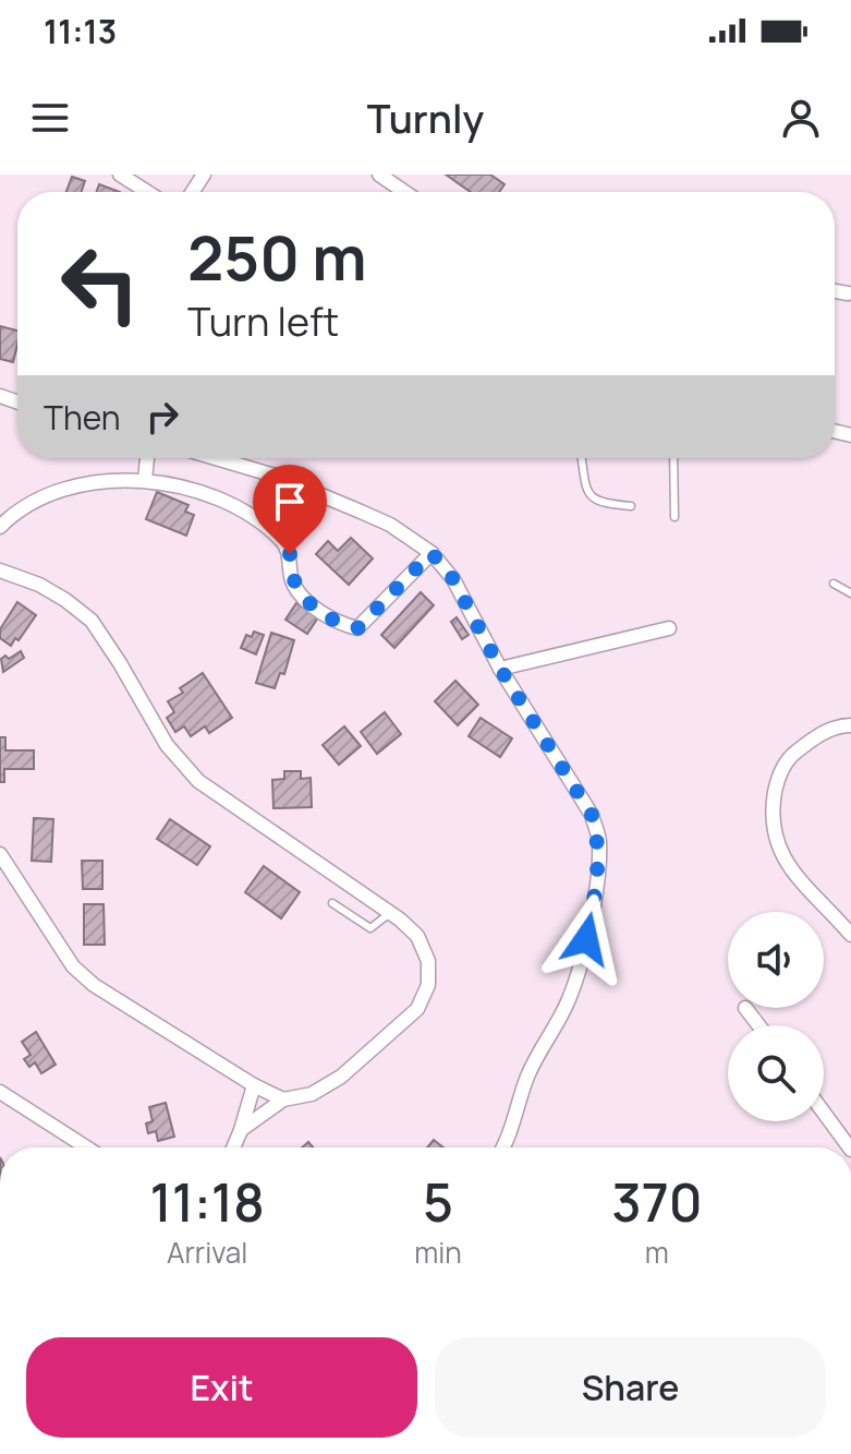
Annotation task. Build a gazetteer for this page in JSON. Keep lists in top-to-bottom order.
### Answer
{
  "page": {
    "status": "11:13",
    "header": "Turnly",
    "turn": ["250 m", "Turn left"],
    "then": "Then",
    "eta": [
      "11:18",
      "Arrival",
      "5",
      "min",
      "370",
      "m"
    ],
    "buttons": ["Exit", "Share"]
  }
}
